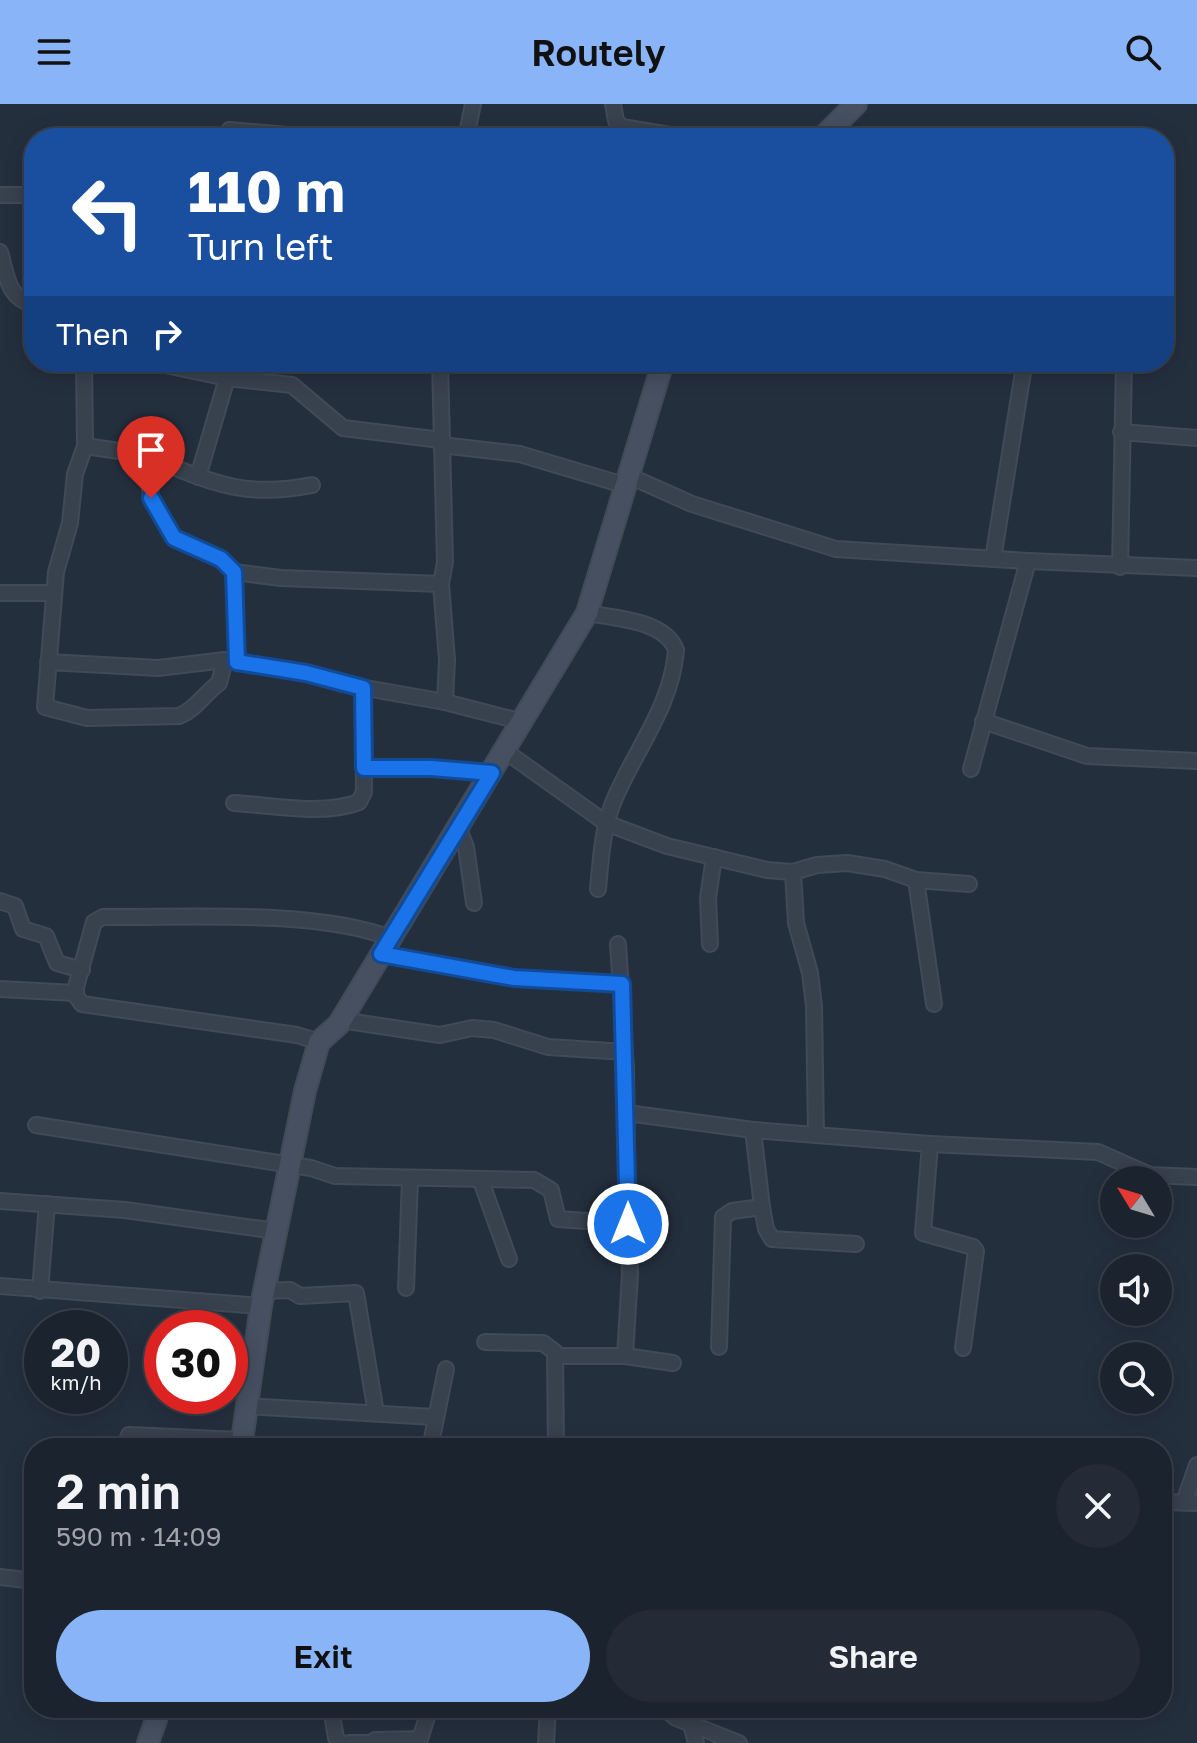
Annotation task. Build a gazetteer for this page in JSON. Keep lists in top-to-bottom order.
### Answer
{
  "north": "top left",
  "page": {
    "header": "Routely",
    "turn": ["110 m", "Turn left"],
    "then": "Then",
    "speed": "20 km/h",
    "limit": "30",
    "heading": ["2 min", "590 m · 14:09"],
    "buttons": ["Exit", "Share"]
  }
}
